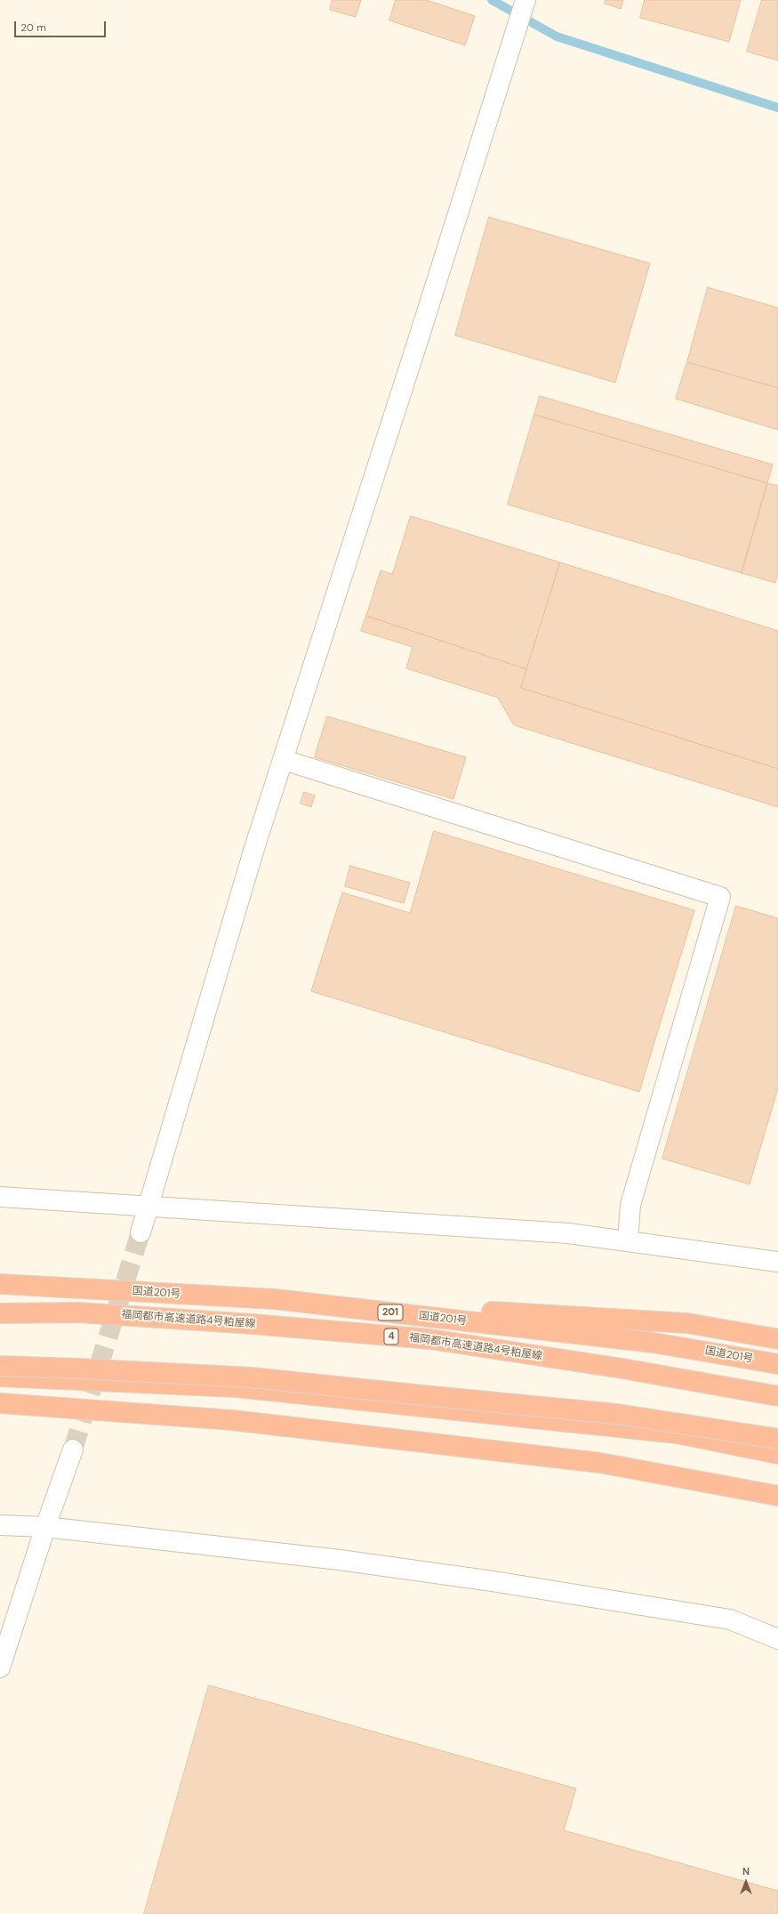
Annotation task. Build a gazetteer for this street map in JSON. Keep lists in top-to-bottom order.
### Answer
{
  "streets": {
    "highway": [
      "国道201号",
      "201",
      "福岡都市高速道路4号粕屋線",
      "4"
    ]
  },
  "scale_bar": "20 m",
  "north": "top"
}
